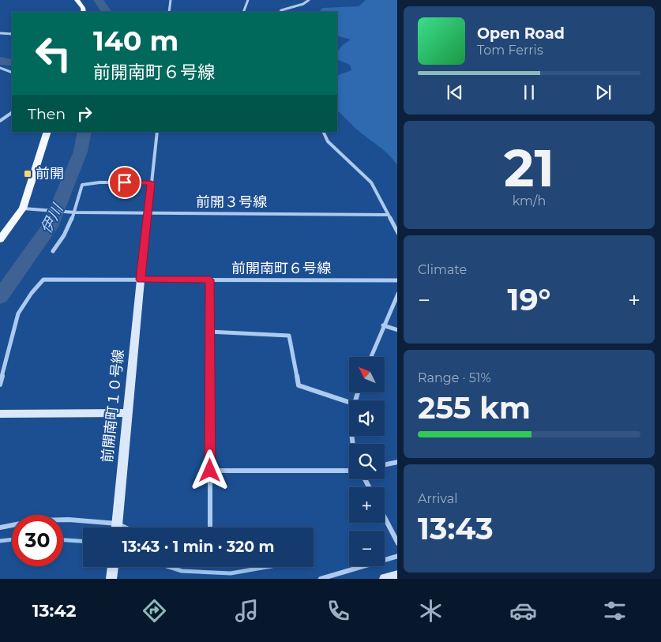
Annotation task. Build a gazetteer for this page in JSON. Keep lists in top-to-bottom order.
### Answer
{
  "streets": {
    "street": ["前開３号線", "前開南町６号線", "前開南町１０号線"]
  },
  "crossings": [
    ["前開南町６号線", "前開南町１０号線"]
  ],
  "water": ["伊川"],
  "places": {
    "transit": ["前開"]
  },
  "north": "top left",
  "page": {
    "turn": ["140 m", "前開南町６号線"],
    "song": ["Open Road", "Tom Ferris"],
    "then": "Then",
    "tile": [
      ["21", "km/h"],
      "Climate",
      ["Range · 51%", "255 km"],
      ["Arrival", "13:43"]
    ],
    "heat": ["−", "19°", "+"],
    "map_buttons": ["+", "−"],
    "limit": "30",
    "trip": "13:43 · 1 min · 320 m",
    "tabs": "13:42"
  }
}
